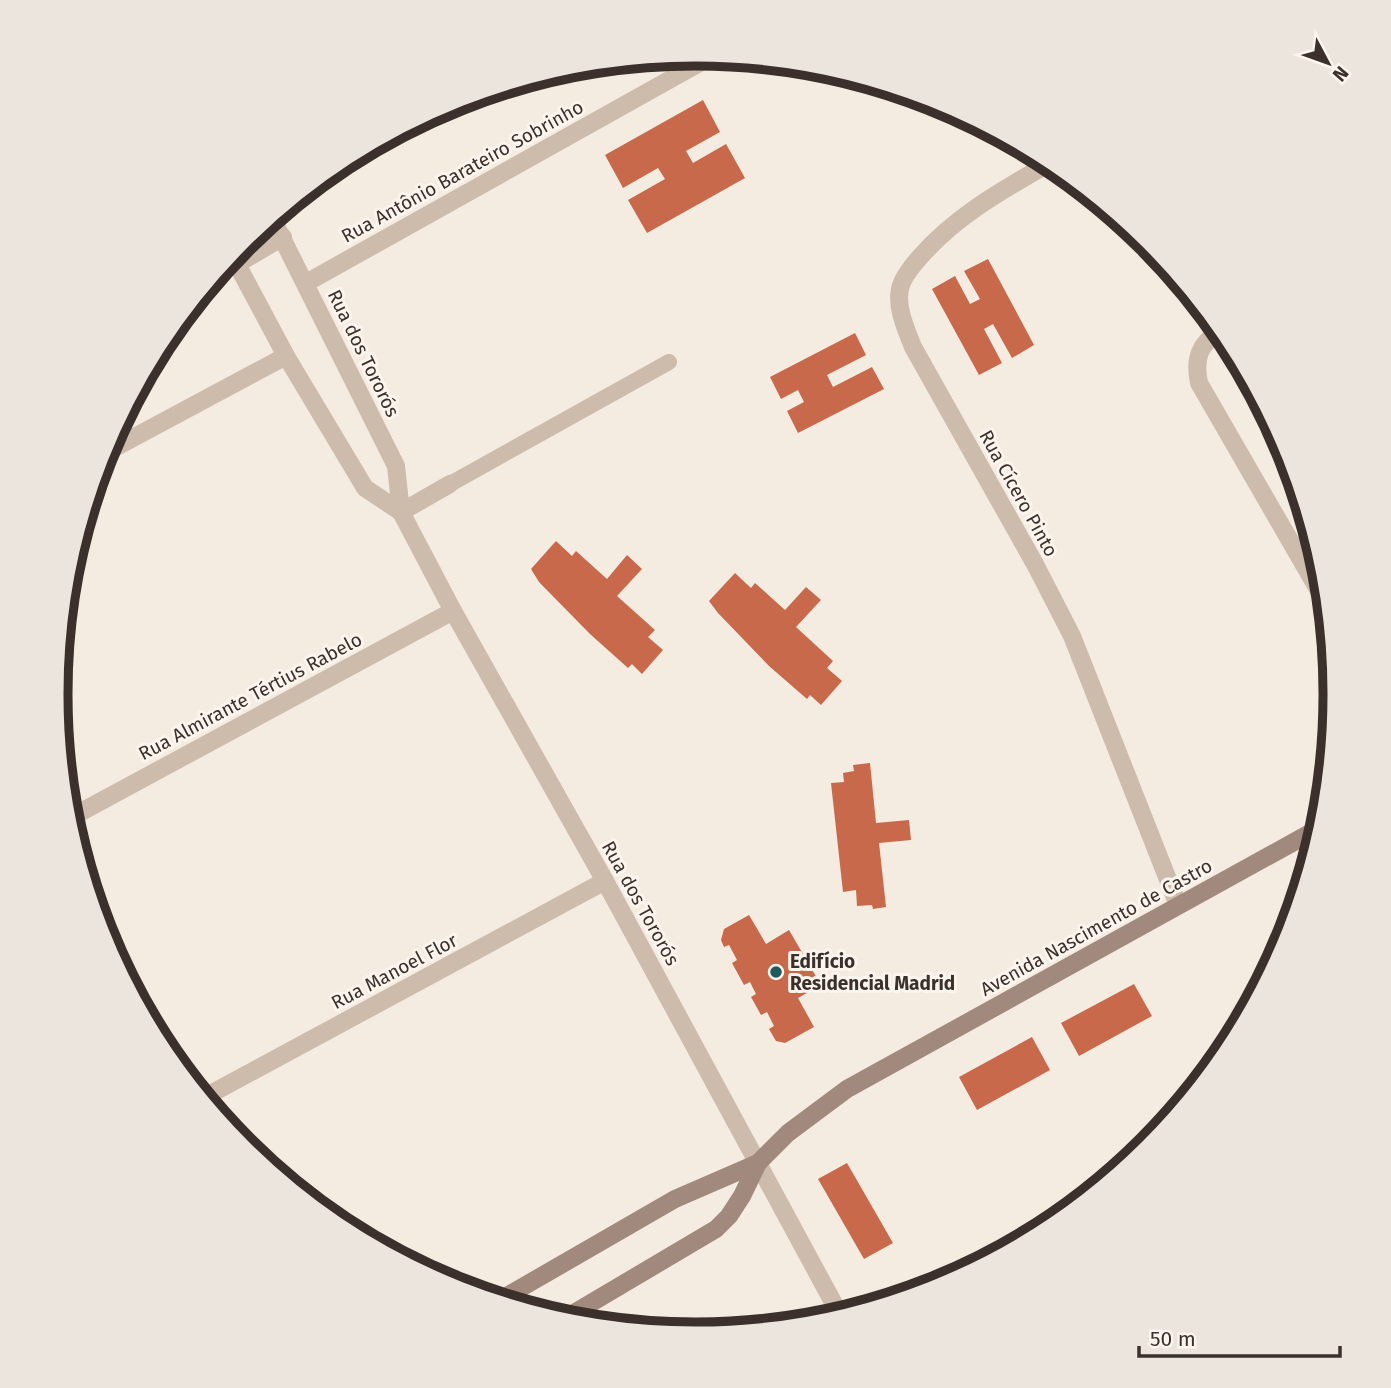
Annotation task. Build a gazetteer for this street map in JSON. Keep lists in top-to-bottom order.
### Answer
{
  "streets": {
    "main road": ["Avenida Nascimento de Castro"],
    "street": [
      "Rua Antônio Barateiro Sobrinho",
      "Rua dos Tororós",
      "Rua Cícero Pinto",
      "Rua Almirante Tértius Rabelo",
      "Rua Manoel Flor"
    ]
  },
  "crossings": [
    ["Rua Antônio Barateiro Sobrinho", "Rua dos Tororós"],
    ["Rua dos Tororós", "Rua Almirante Tértius Rabelo"],
    ["Rua dos Tororós", "Avenida Nascimento de Castro"],
    ["Rua dos Tororós", "Rua Manoel Flor"],
    ["Rua Cícero Pinto", "Avenida Nascimento de Castro"]
  ],
  "places": ["Edifício Residencial Madrid"],
  "scale_bar": "50 m",
  "north": "bottom right"
}
